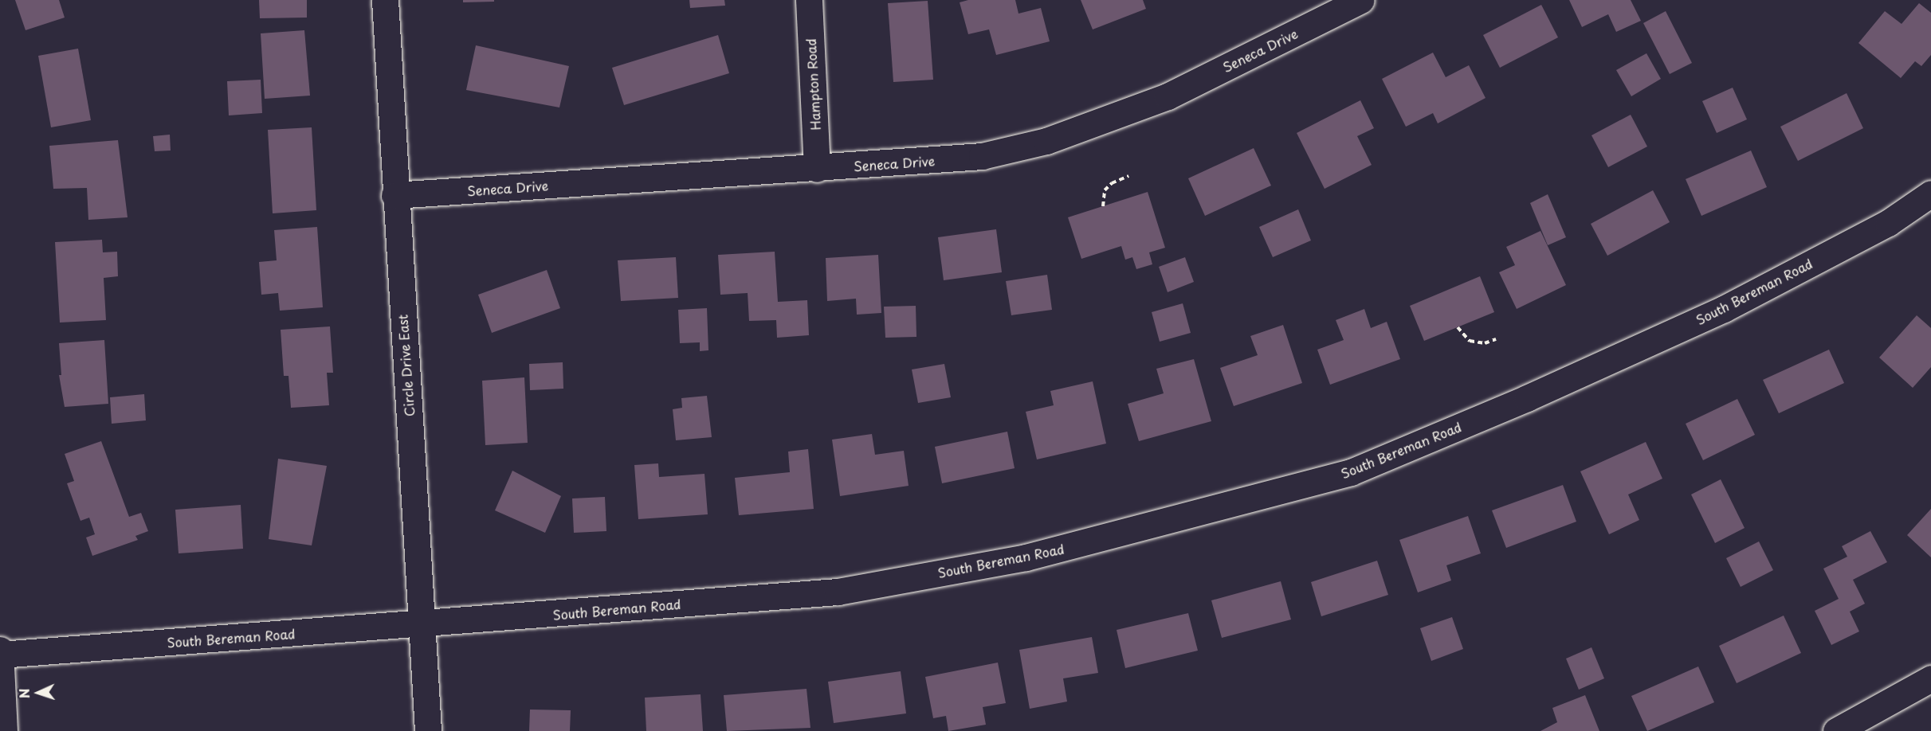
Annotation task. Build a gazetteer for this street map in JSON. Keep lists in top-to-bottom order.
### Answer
{
  "streets": {
    "street": [
      "Seneca Drive",
      "Hampton Road",
      "South Bereman Road",
      "Circle Drive East"
    ]
  },
  "crossings": [
    ["Seneca Drive", "Hampton Road"],
    ["Seneca Drive", "Circle Drive East"],
    ["South Bereman Road", "Circle Drive East"]
  ],
  "north": "left"
}
